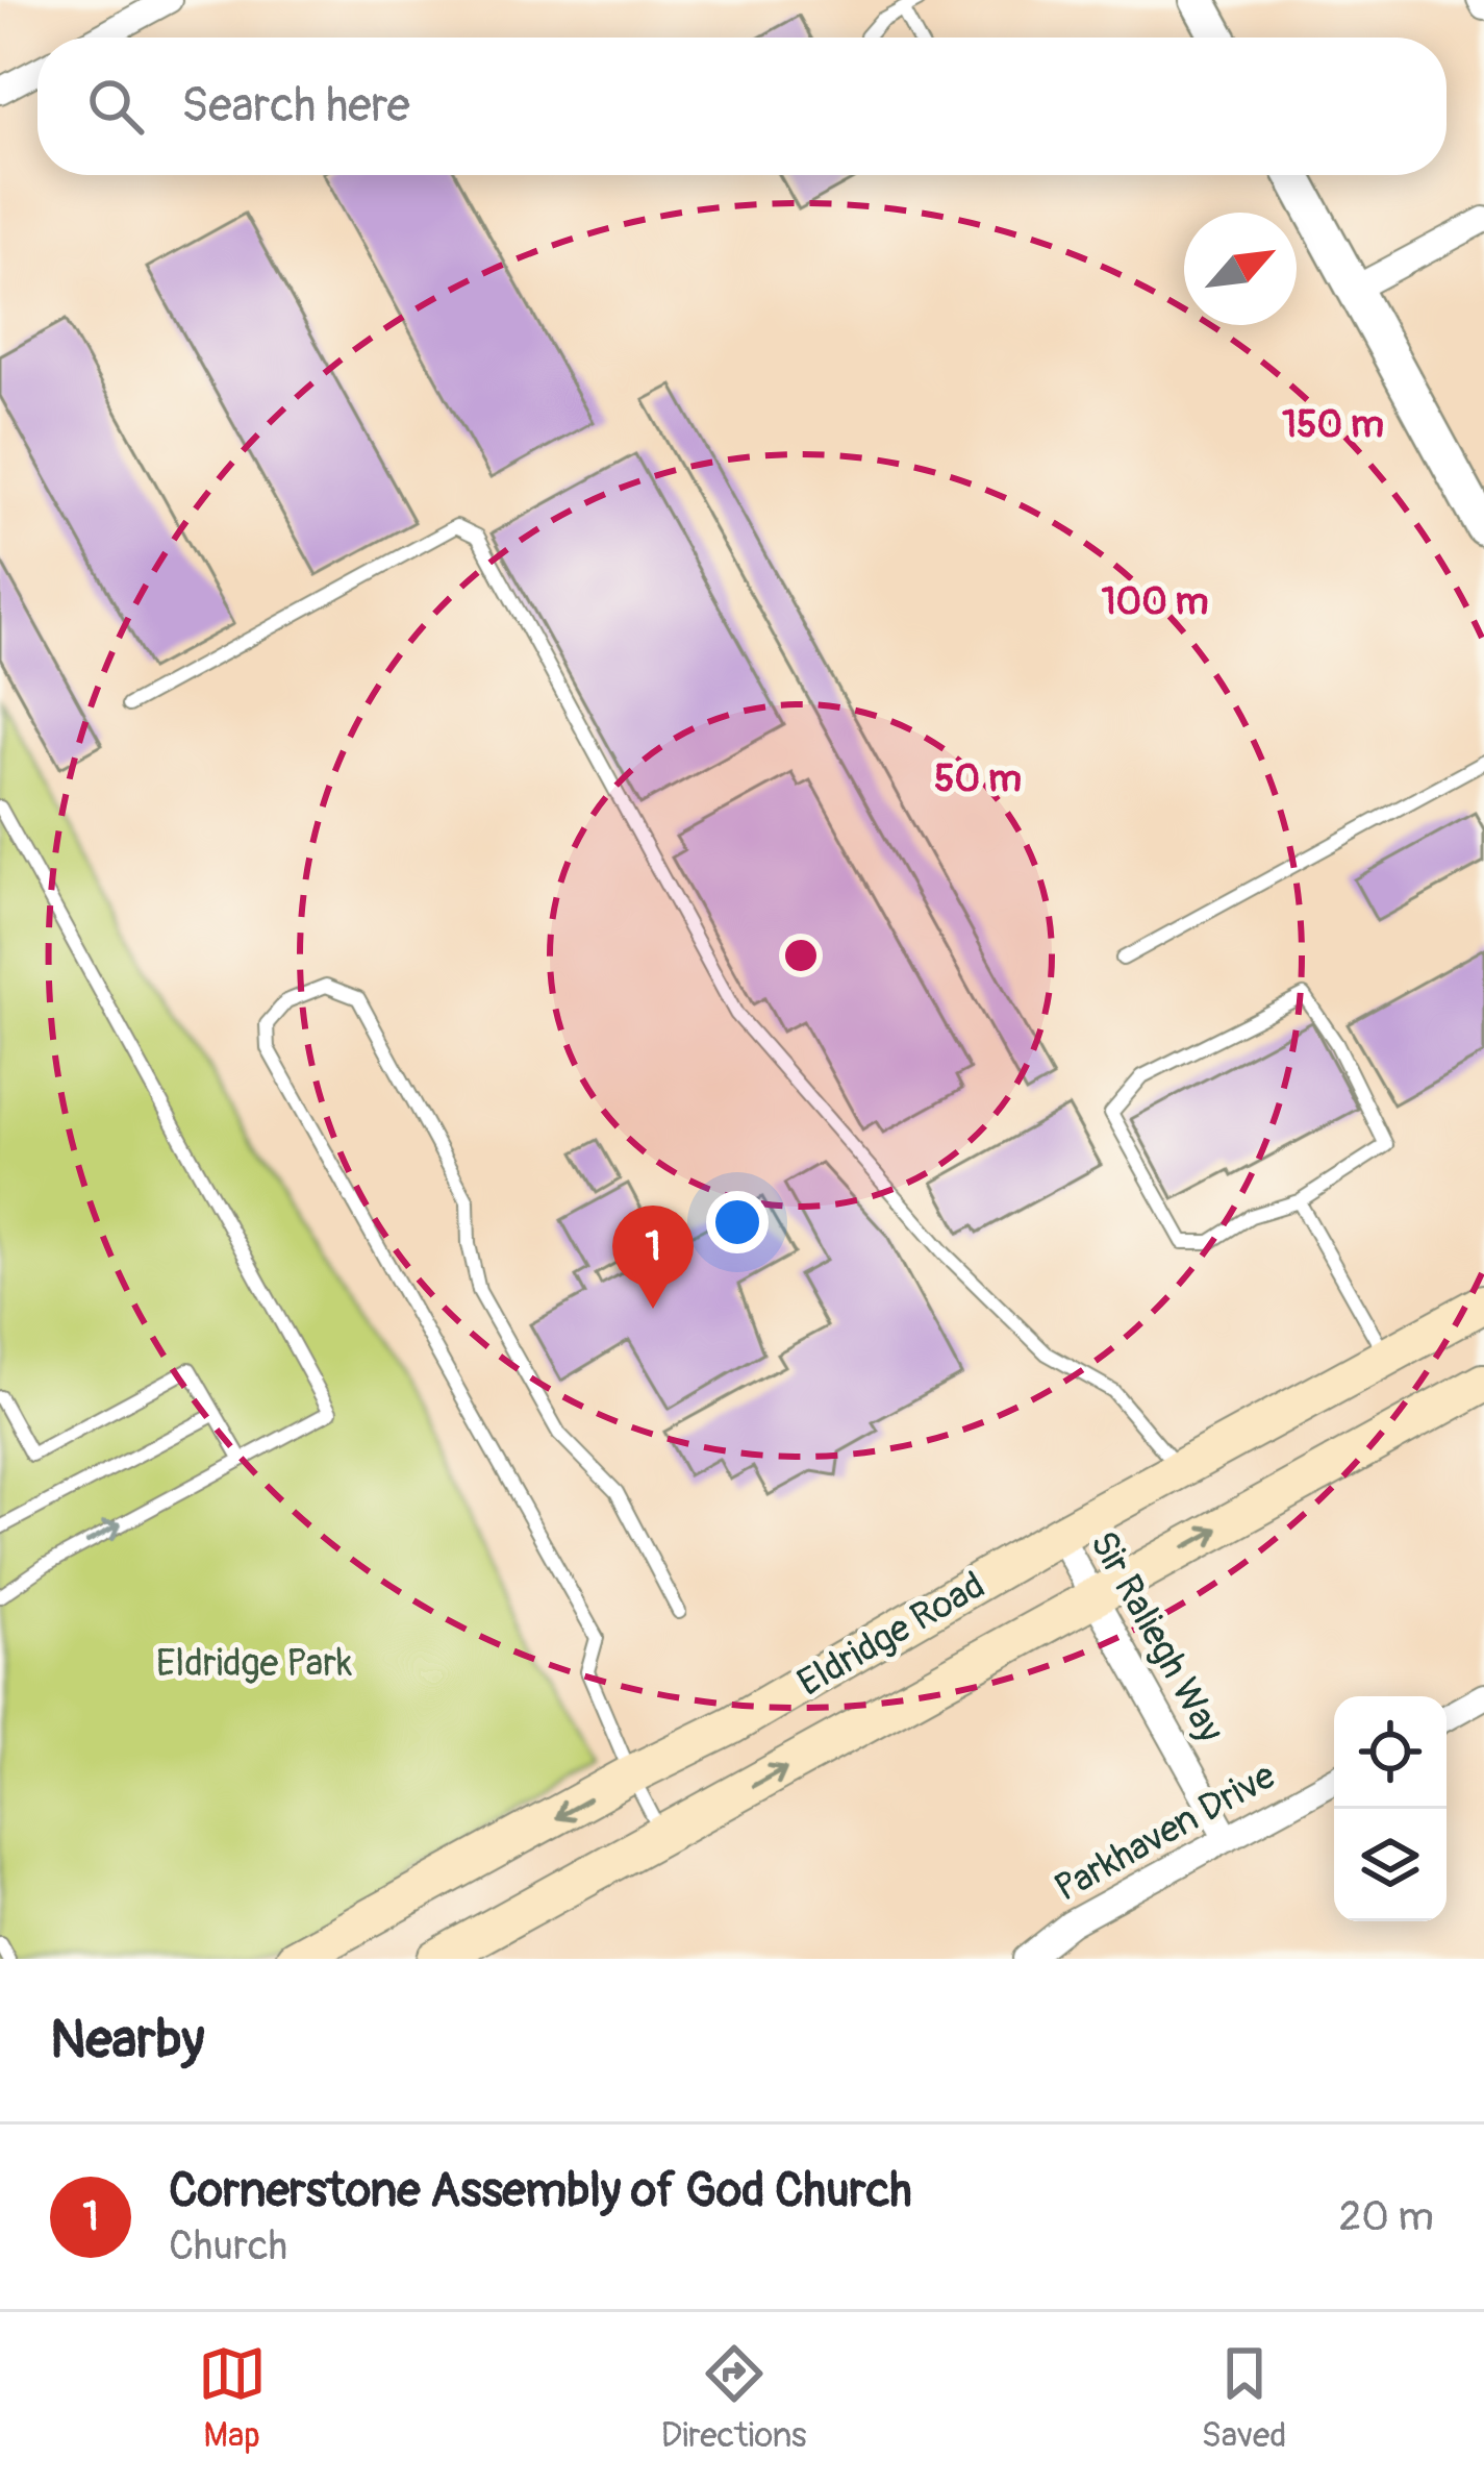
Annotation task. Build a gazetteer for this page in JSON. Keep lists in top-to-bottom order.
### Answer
{
  "streets": {
    "main road": ["Eldridge Road"],
    "street": ["Sir Raliegh Way", "Parkhaven Drive"]
  },
  "crossings": [
    ["Eldridge Road", "Sir Raliegh Way"],
    ["Sir Raliegh Way", "Parkhaven Drive"]
  ],
  "parks": ["Eldridge Park"],
  "north": "top right",
  "page": {
    "search": "Search here",
    "pins": "1",
    "heading": "Nearby",
    "list": [
      {
        "mark": "1",
        "name": "Cornerstone Assembly of God Church",
        "note": "Church",
        "value": "20 m"
      }
    ],
    "nav": ["Map", "Directions", "Saved"]
  },
  "rings": ["150 m", "100 m", "50 m"]
}
